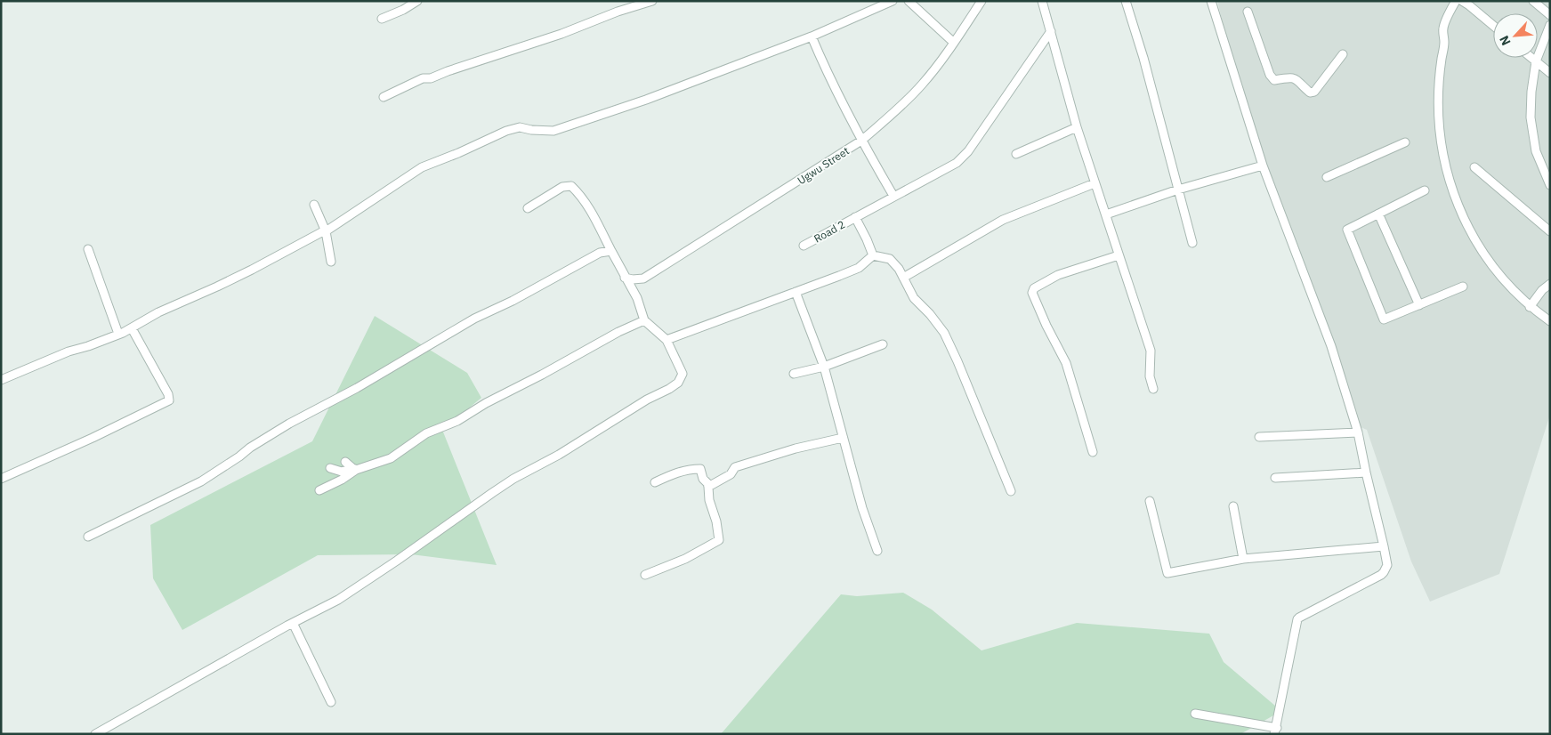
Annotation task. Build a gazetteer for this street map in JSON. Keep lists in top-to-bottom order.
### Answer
{
  "streets": {
    "street": ["Ugwu Street", "Road 2"]
  },
  "north": "bottom left"
}
